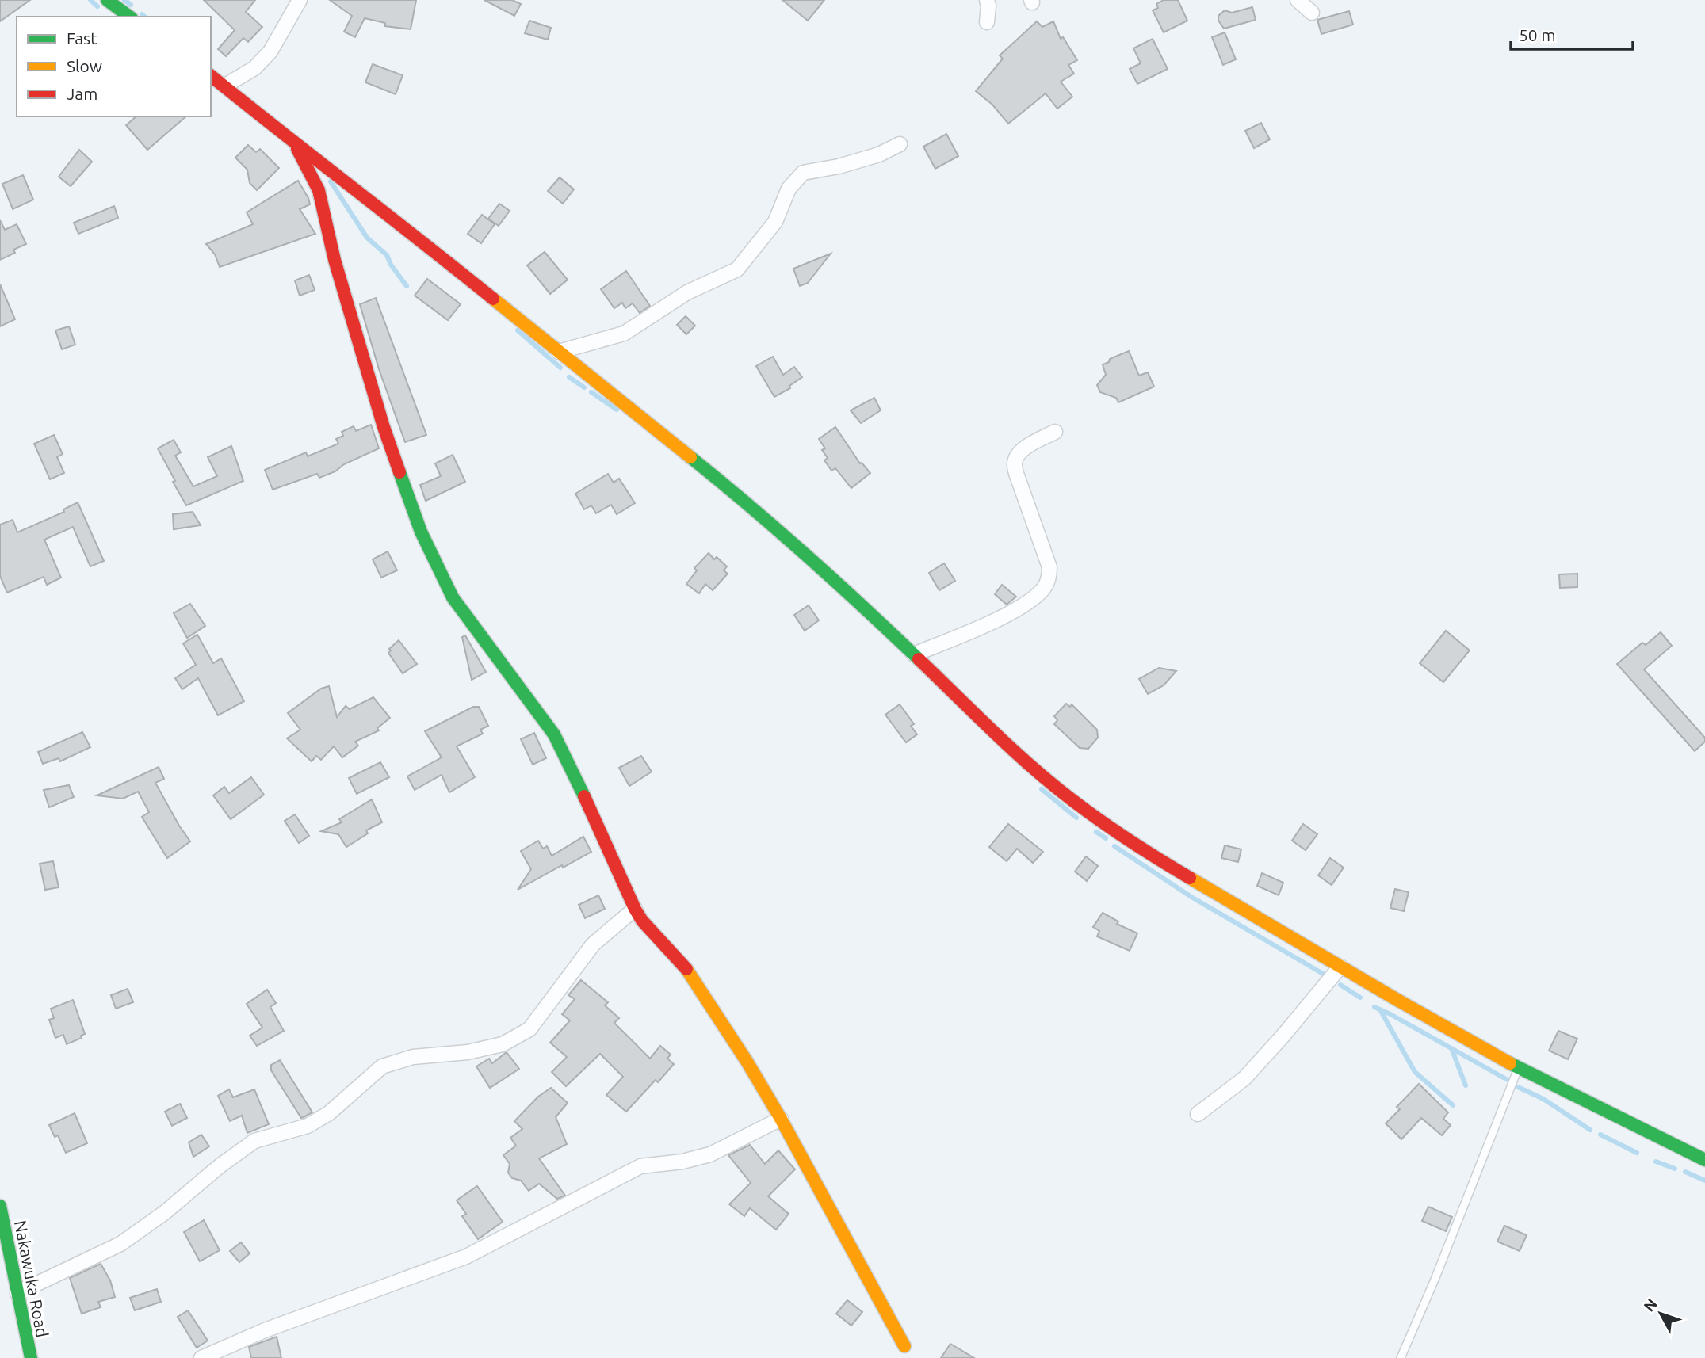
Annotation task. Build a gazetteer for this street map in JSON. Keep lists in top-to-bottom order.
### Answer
{
  "streets": {
    "street": ["Nakawuka Road"]
  },
  "legend": ["Fast", "Slow", "Jam"],
  "scale_bar": "50 m",
  "north": "top left"
}
